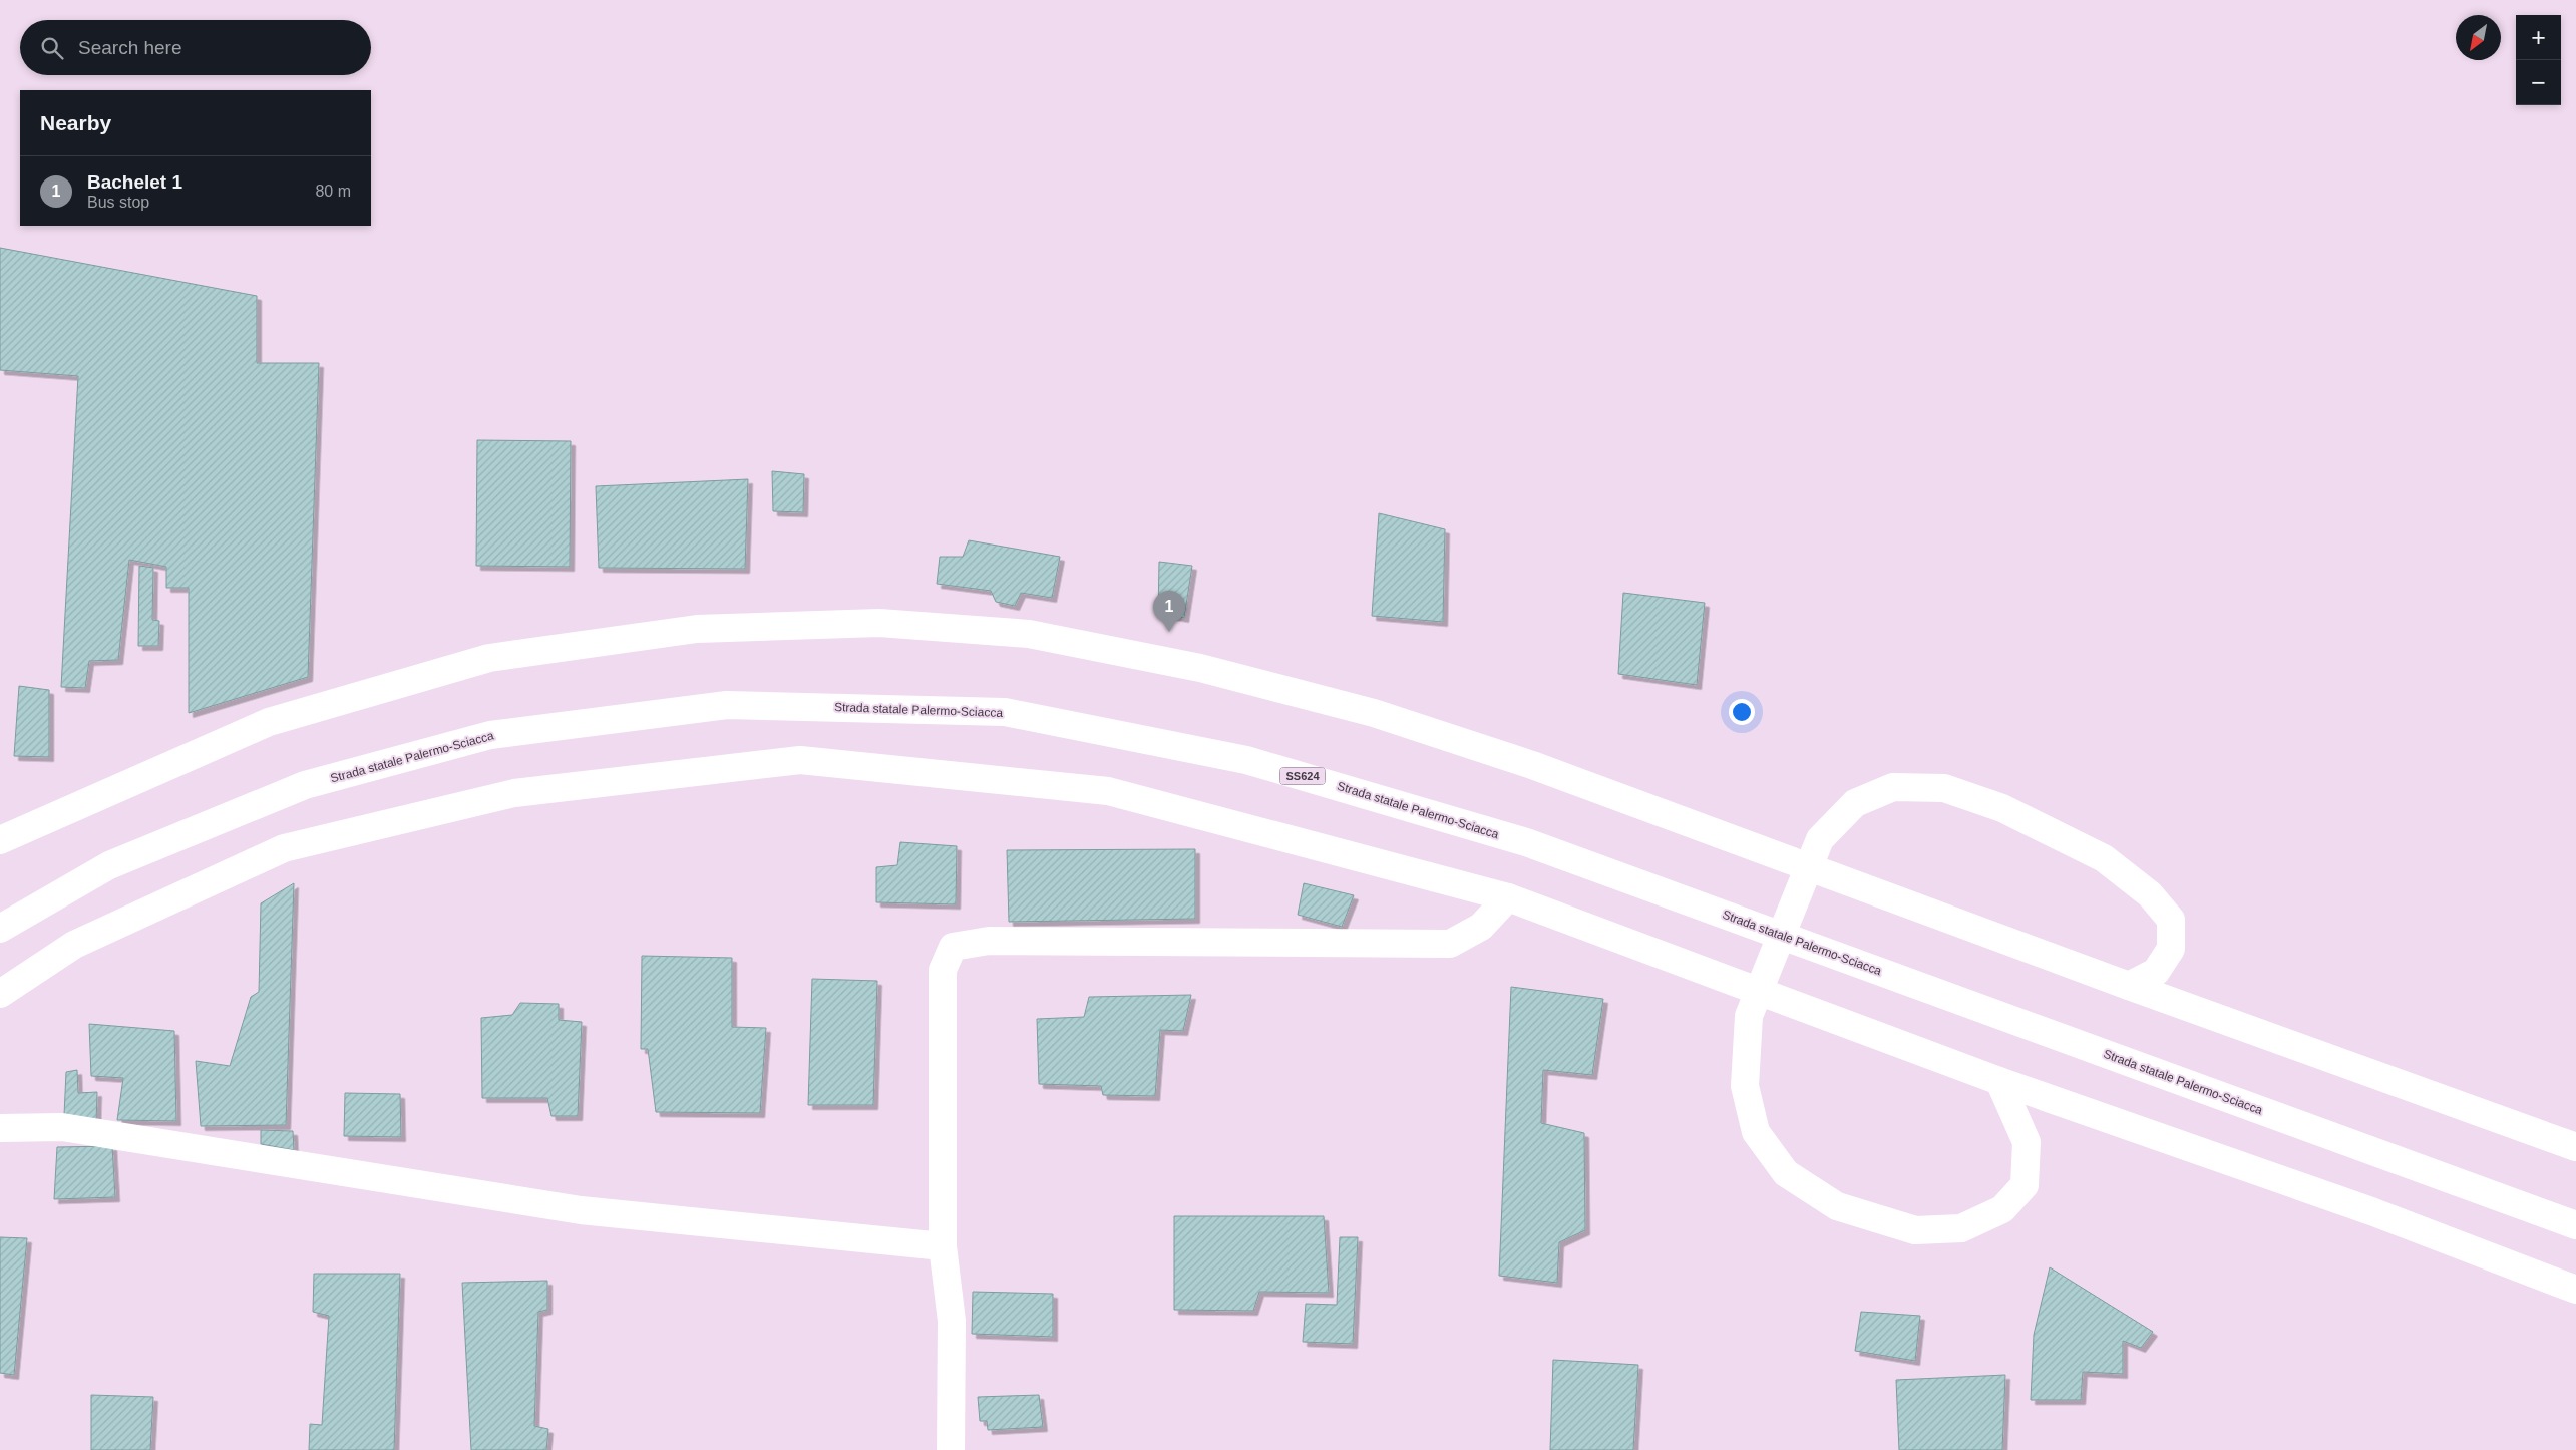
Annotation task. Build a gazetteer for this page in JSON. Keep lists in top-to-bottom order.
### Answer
{
  "streets": {
    "main road": ["Strada statale Palermo-Sciacca", "SS624"]
  },
  "north": "bottom left",
  "page": {
    "map_buttons": ["+", "−"],
    "search": "Search here",
    "heading": "Nearby",
    "list": [
      {
        "mark": "1",
        "name": "Bachelet 1",
        "note": "Bus stop",
        "value": "80 m"
      }
    ],
    "pins": "1"
  }
}
